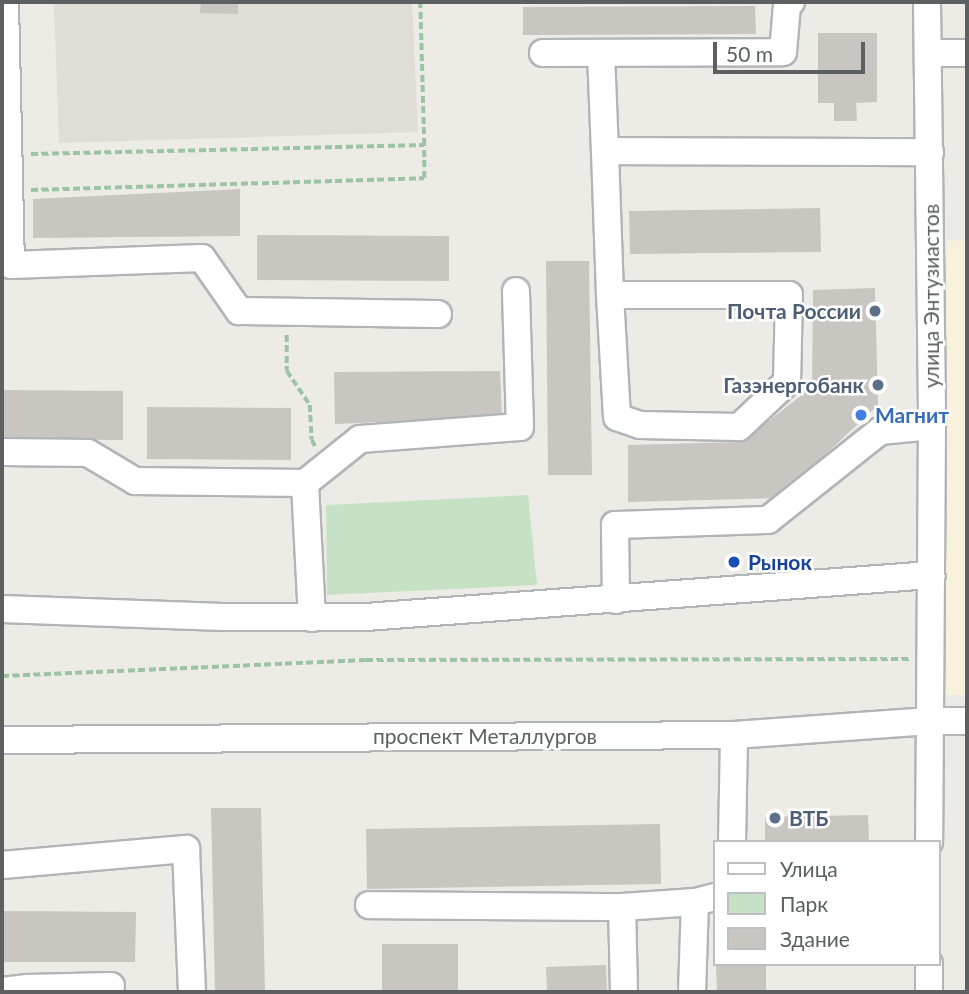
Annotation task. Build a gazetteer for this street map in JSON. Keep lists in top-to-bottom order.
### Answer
{
  "streets": {
    "street": ["улица Энтузиастов", "проспект Металлургов"]
  },
  "crossings": [
    ["улица Энтузиастов", "проспект Металлургов"]
  ],
  "places": [
    "Почта России",
    "Газэнергобанк",
    "Магнит",
    "Рынок",
    "ВТБ"
  ],
  "legend": ["Улица", "Парк", "Здание"],
  "scale_bar": "50 m"
}
